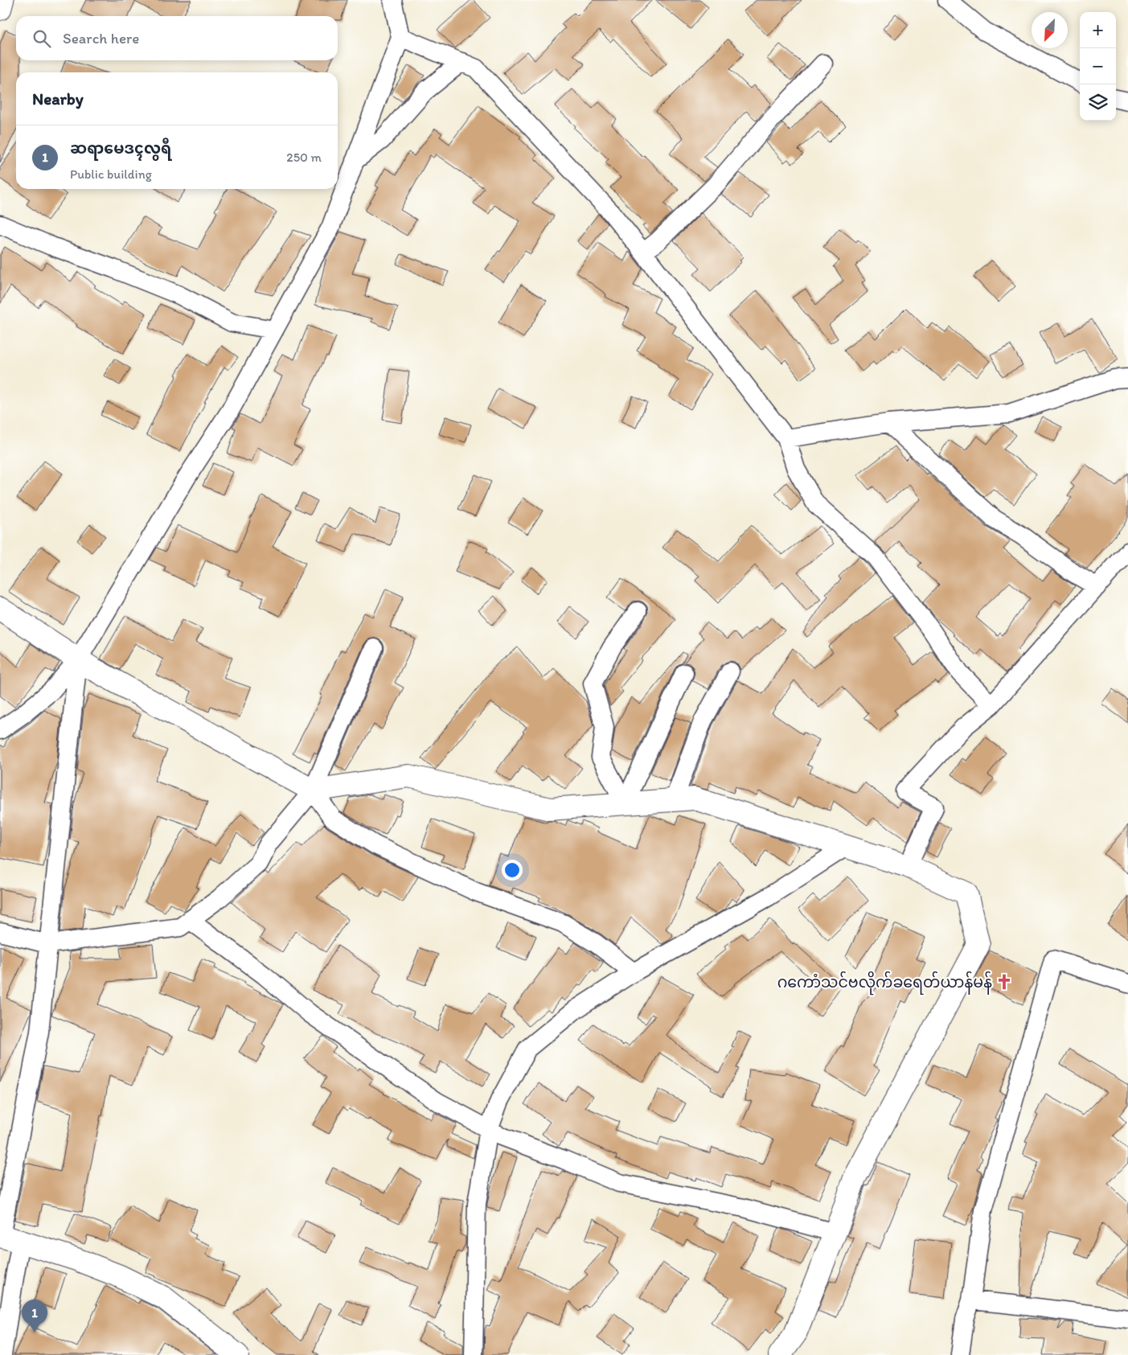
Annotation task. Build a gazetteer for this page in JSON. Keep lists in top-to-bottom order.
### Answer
{
  "places": {
    "church": ["ဂကောံသင်ဗလိုက်ခရေတ်ယာန်မန်"]
  },
  "north": "bottom left",
  "page": {
    "map_buttons": ["+", "−"],
    "search": "Search here",
    "heading": "Nearby",
    "list": [
      {
        "mark": "1",
        "name": "ဆရာမေဒၚလွရီ",
        "note": "Public building",
        "value": "250 m"
      }
    ],
    "pins": "1"
  }
}
